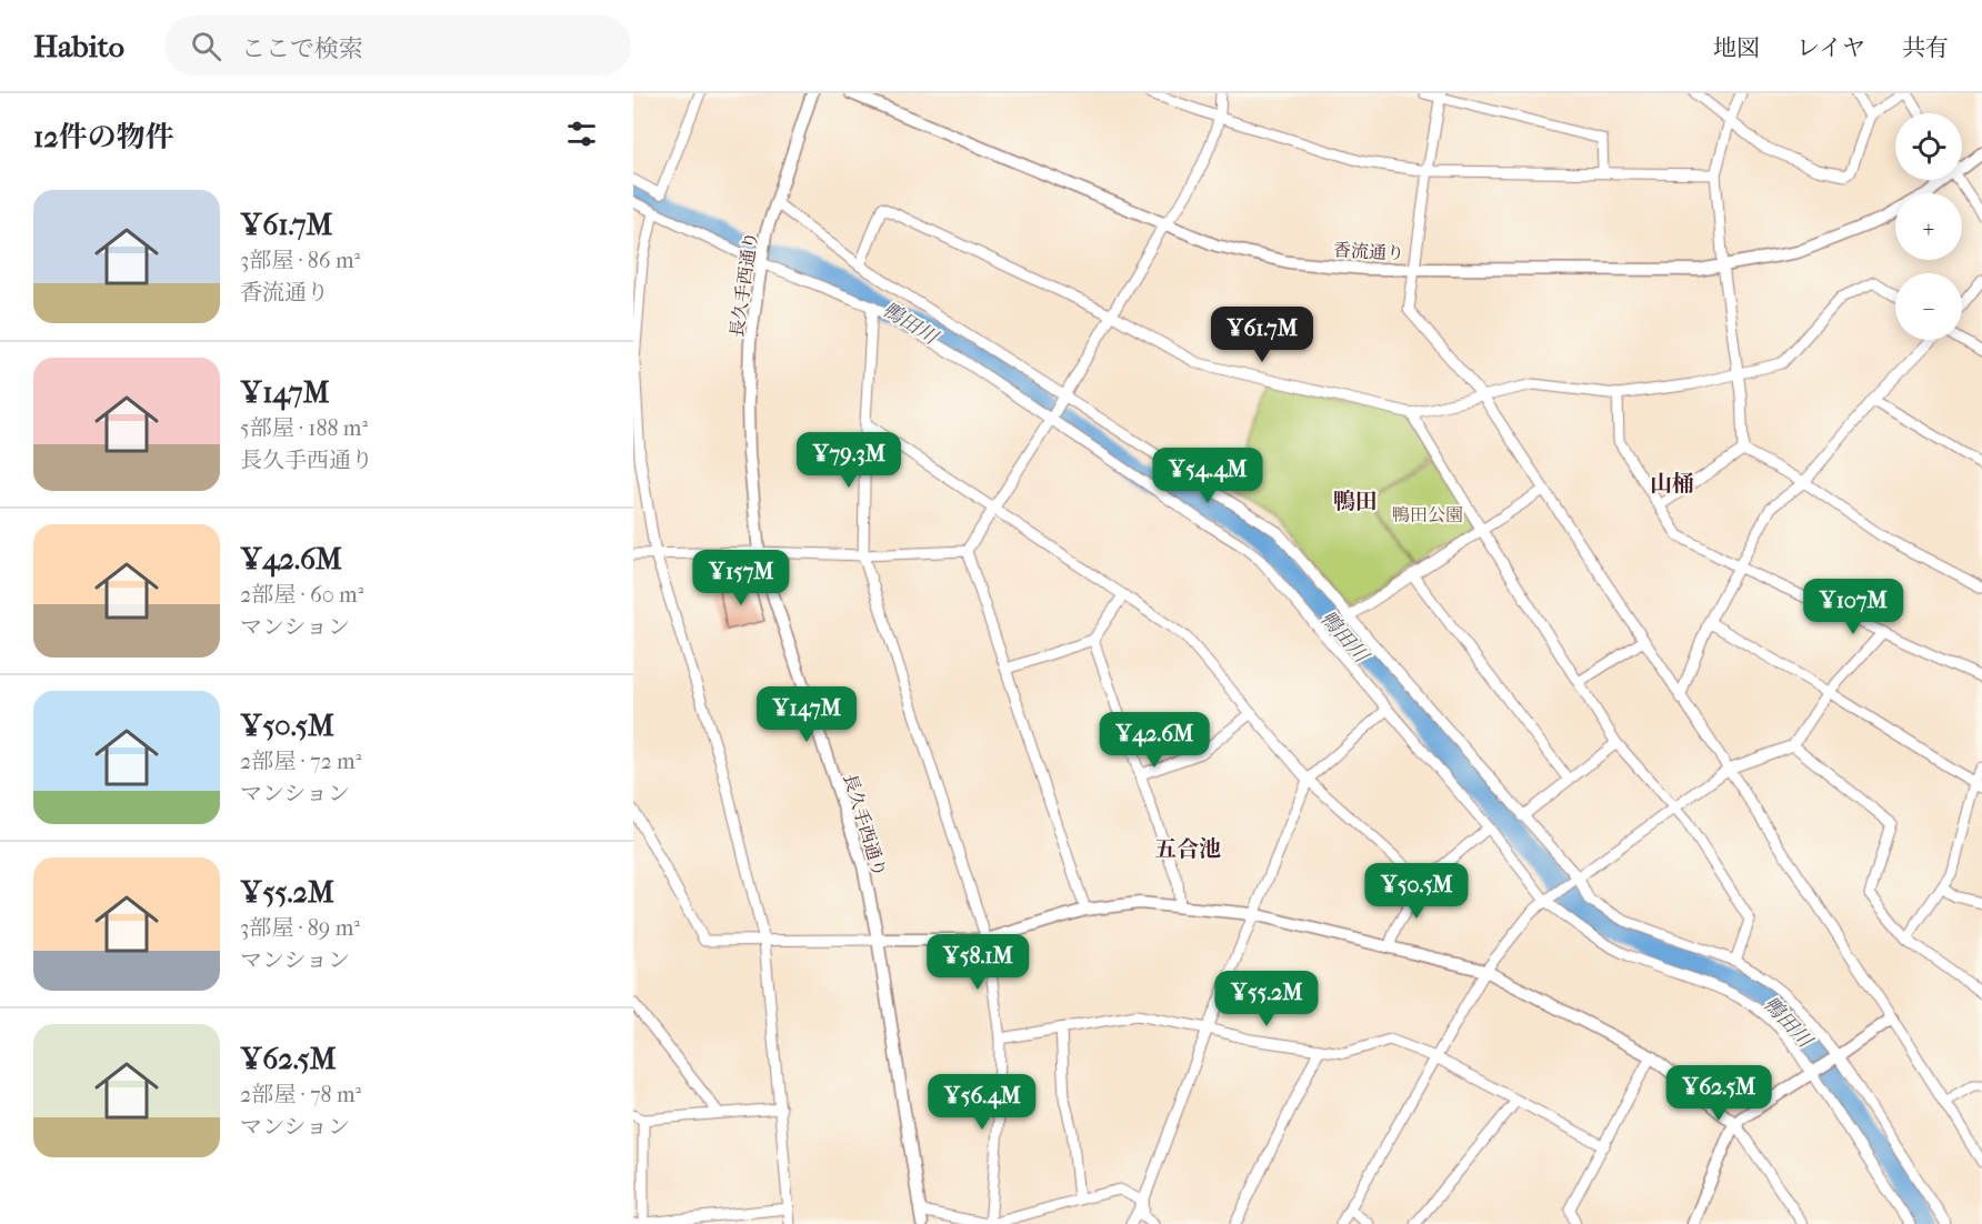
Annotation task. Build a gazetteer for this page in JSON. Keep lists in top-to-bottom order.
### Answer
{
  "streets": {
    "street": ["香流通り", "長久手西通り"]
  },
  "districts": ["山桶", "鴨田", "五合池"],
  "water": ["鴨田川"],
  "parks": ["鴨田公園"],
  "page": {
    "header": "Habito",
    "search": "ここで検索",
    "nav": ["地図", "レイヤ", "共有"],
    "heading": "12件の物件",
    "map_buttons": ["+", "−"],
    "list": [
      {
        "name": "¥61.7M",
        "note": "3部屋 · 86 m² · 香流通り"
      },
      {
        "name": "¥147M",
        "note": "5部屋 · 188 m² · 長久手西通り"
      },
      {
        "name": "¥42.6M",
        "note": "2部屋 · 60 m² · マンション"
      },
      {
        "name": "¥50.5M",
        "note": "2部屋 · 72 m² · マンション"
      },
      {
        "name": "¥55.2M",
        "note": "3部屋 · 89 m² · マンション"
      },
      {
        "name": "¥62.5M",
        "note": "2部屋 · 78 m² · マンション"
      }
    ],
    "price": [
      "¥61.7M",
      "¥79.3M",
      "¥54.4M",
      "¥157M",
      "¥107M",
      "¥147M",
      "¥42.6M",
      "¥50.5M",
      "¥58.1M",
      "¥55.2M",
      "¥62.5M",
      "¥56.4M"
    ]
  }
}
